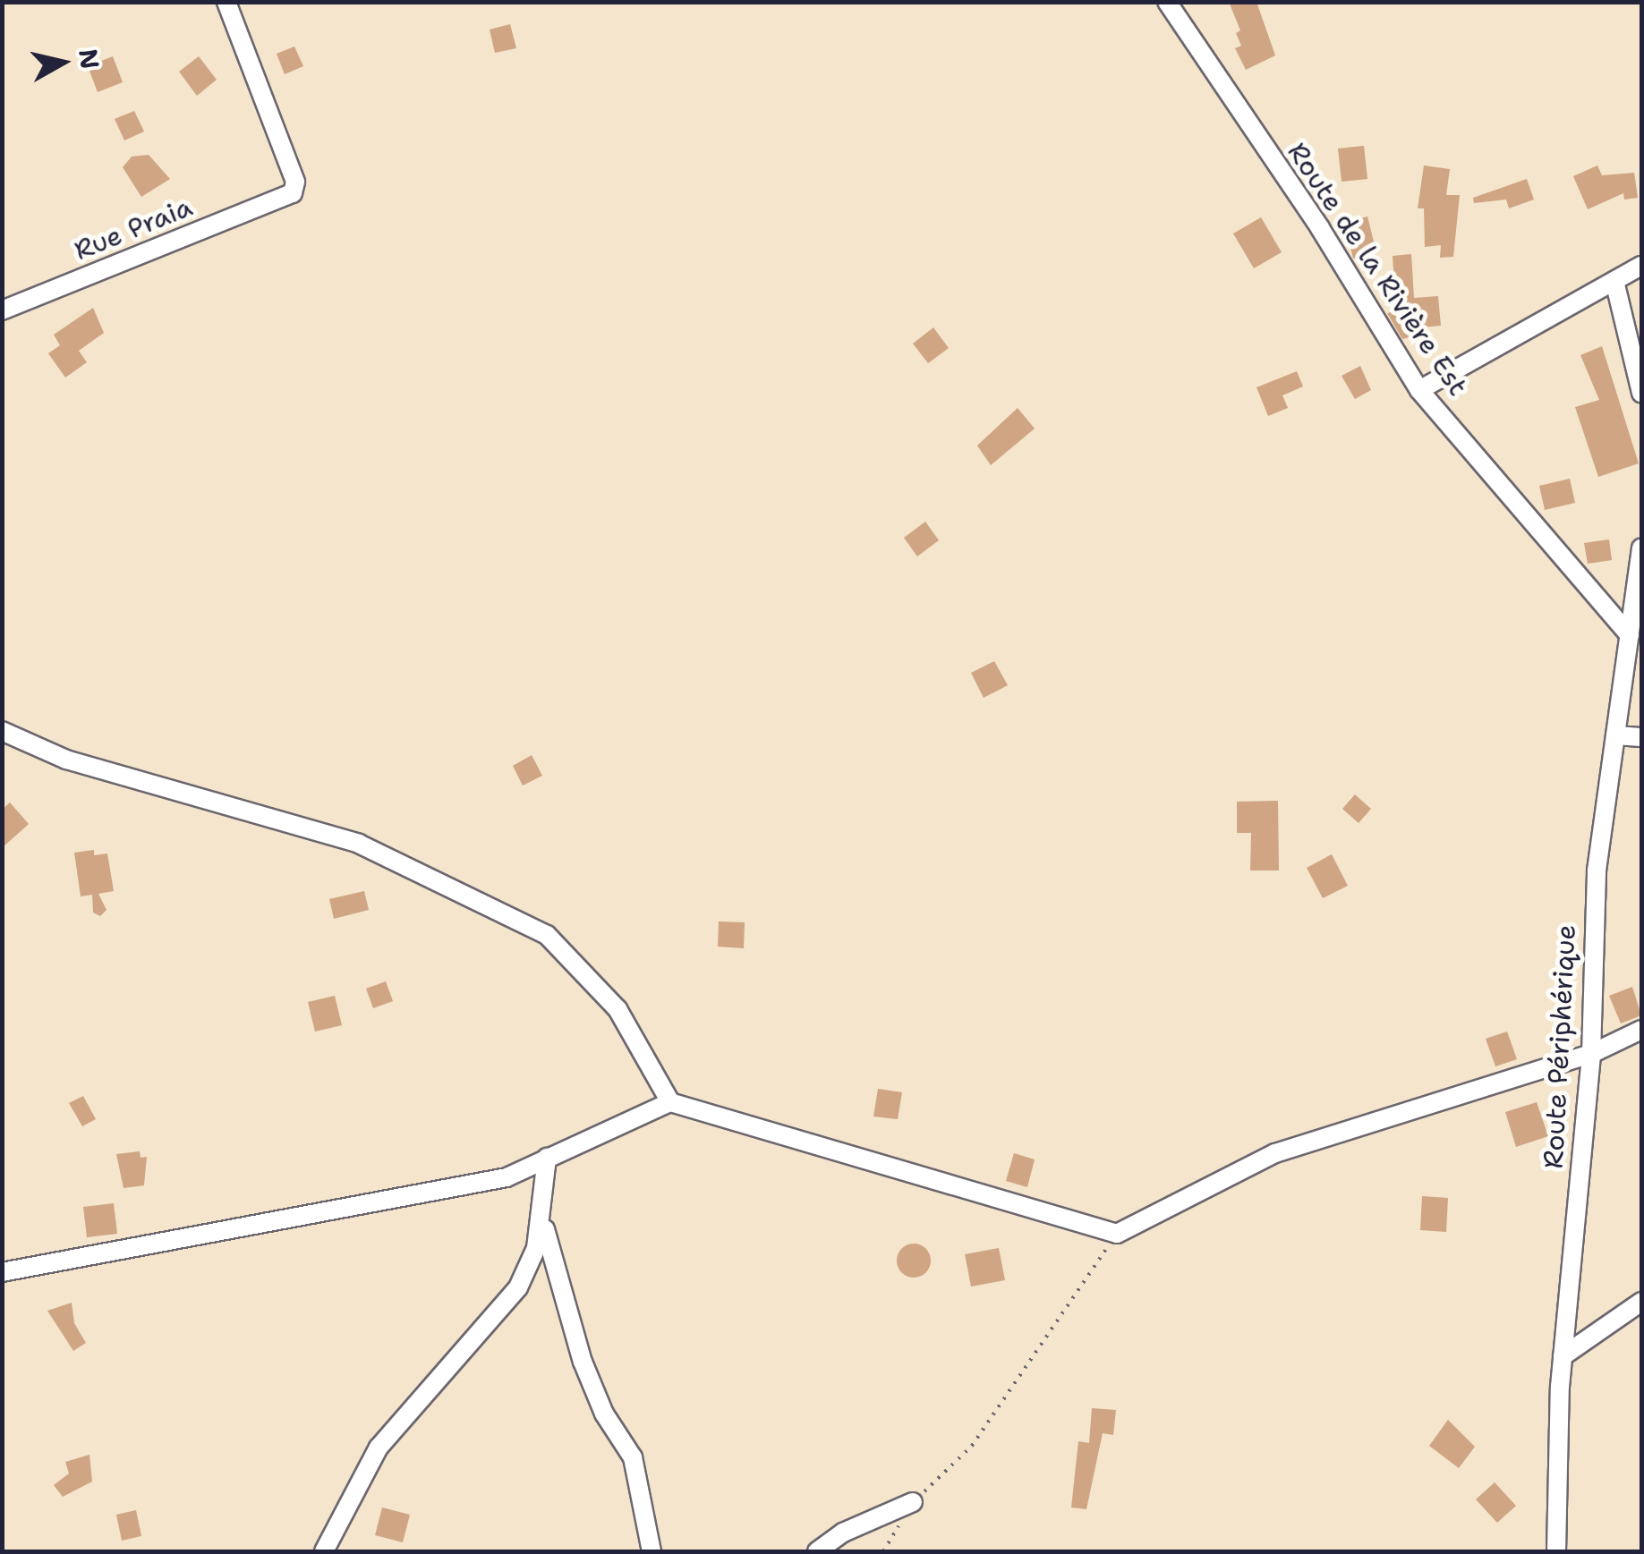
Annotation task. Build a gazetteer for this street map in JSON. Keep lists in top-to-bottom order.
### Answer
{
  "streets": {
    "street": ["Rue Praia", "Route de la Rivière Est", "Route Périphérique"]
  },
  "crossings": [
    ["Route de la Rivière Est", "Route Périphérique"]
  ],
  "north": "right"
}
